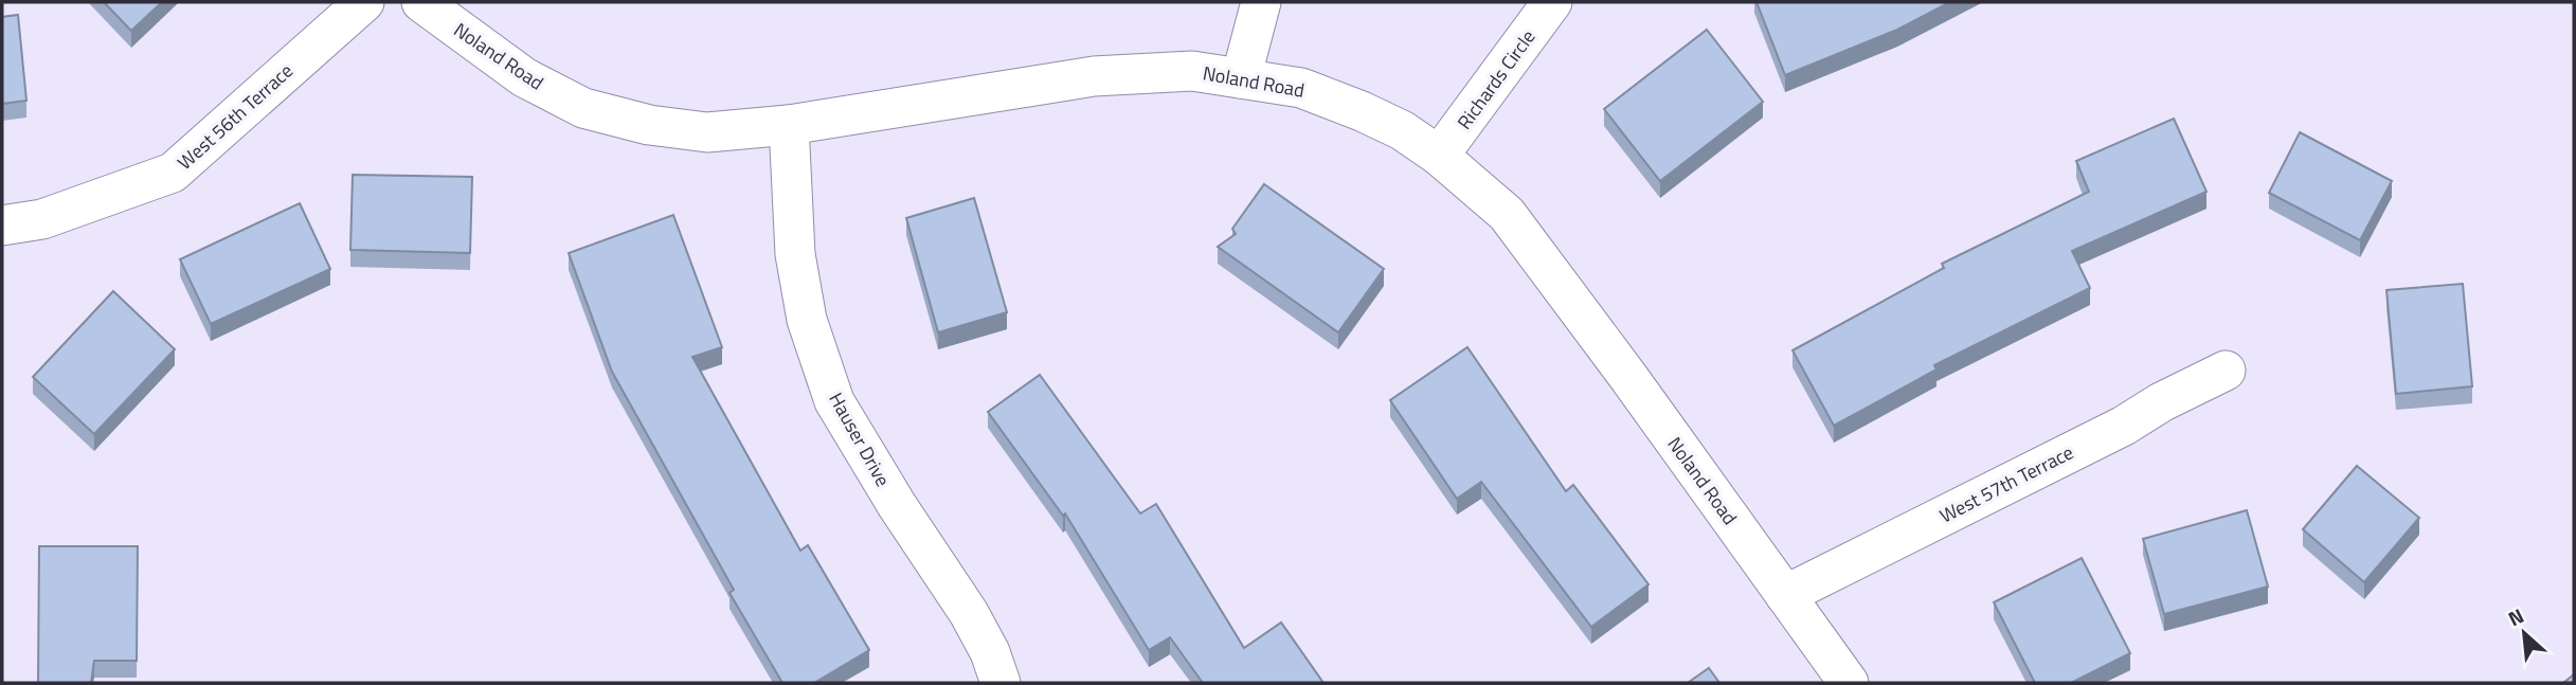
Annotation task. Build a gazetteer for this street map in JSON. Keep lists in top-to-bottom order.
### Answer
{
  "streets": {
    "street": [
      "Noland Road",
      "Richards Circle",
      "West 56th Terrace",
      "Hauser Drive",
      "West 57th Terrace"
    ]
  },
  "crossings": [
    ["Noland Road", "Richards Circle"],
    ["Noland Road", "Hauser Drive"],
    ["Noland Road", "West 57th Terrace"]
  ],
  "north": "top left"
}
